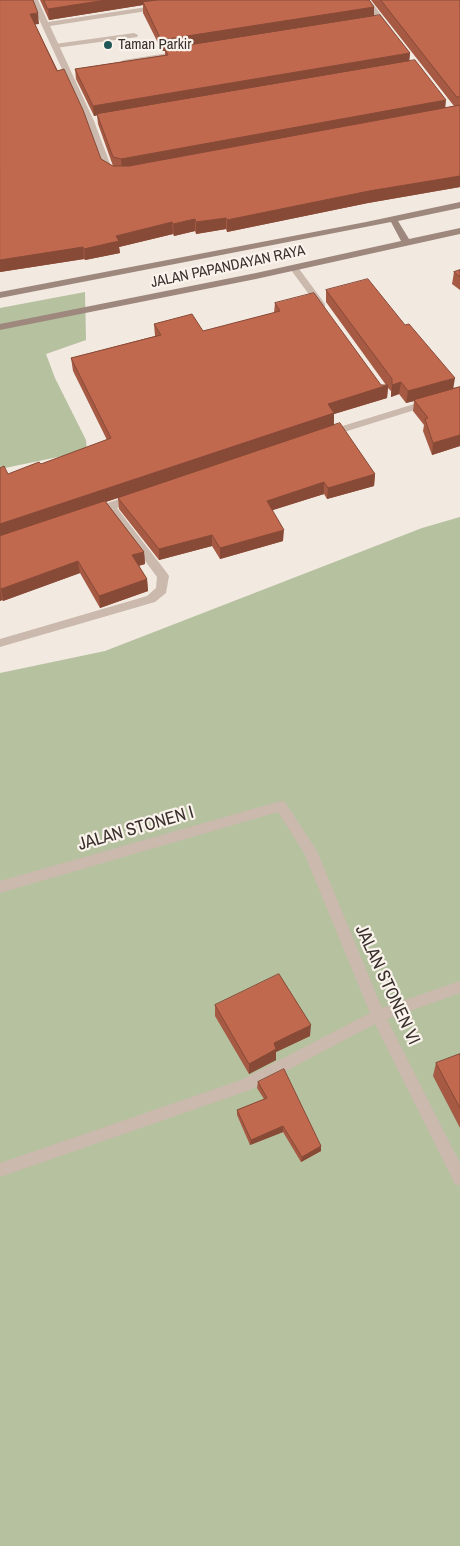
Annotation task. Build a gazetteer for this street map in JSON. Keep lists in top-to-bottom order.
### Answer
{
  "streets": {
    "main road": ["JALAN PAPANDAYAN RAYA"],
    "street": ["JALAN STONEN I", "JALAN STONEN VI"]
  },
  "crossings": [
    ["JALAN STONEN I", "JALAN STONEN VI"]
  ],
  "places": ["Taman Parkir"]
}
